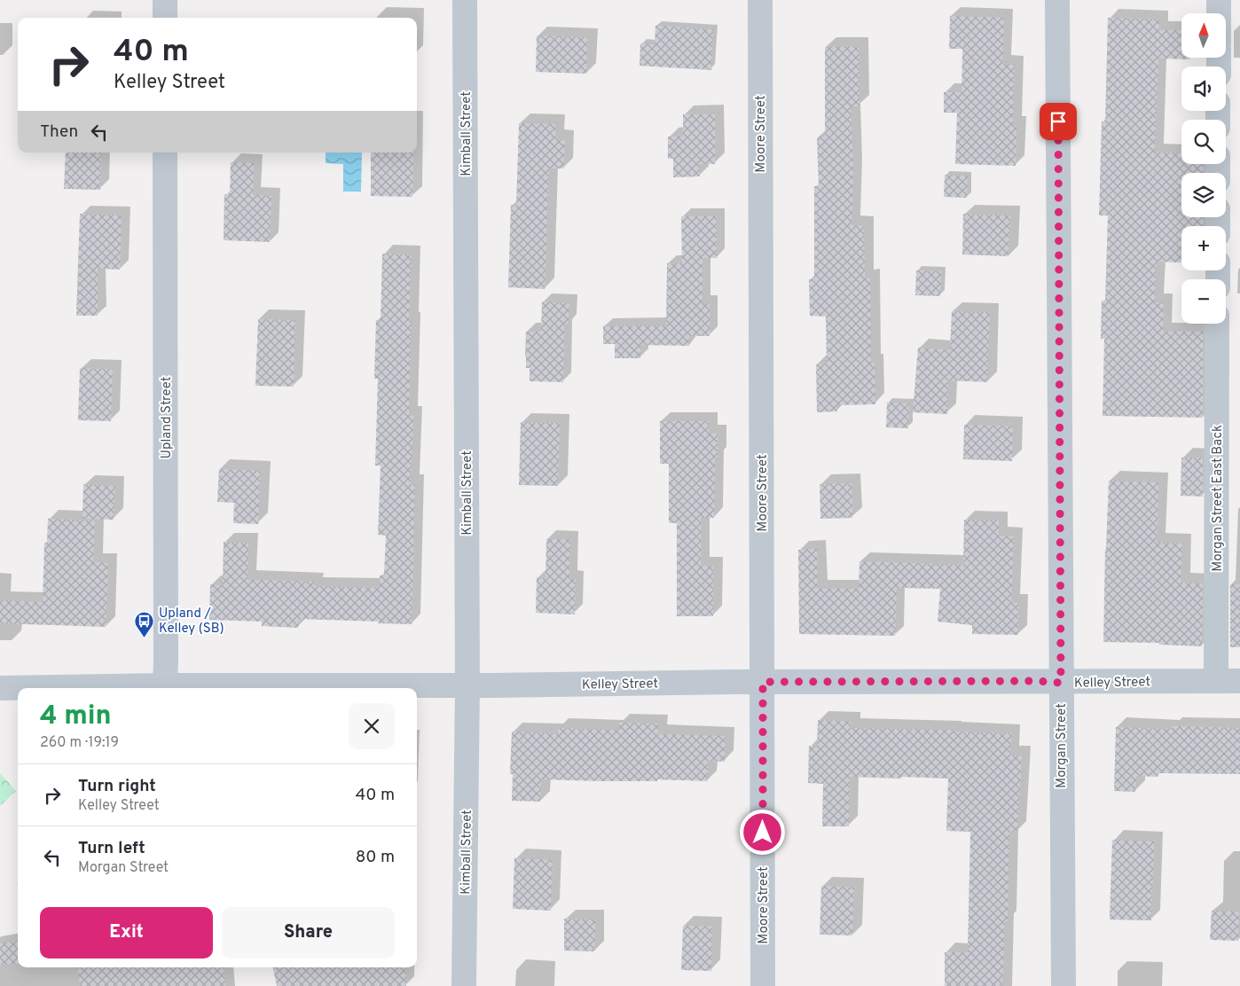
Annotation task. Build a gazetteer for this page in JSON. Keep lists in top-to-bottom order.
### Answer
{
  "streets": {
    "street": [
      "Kimball Street",
      "Moore Street",
      "Upland Street",
      "Morgan Street East Back",
      "Kelley Street",
      "Morgan Street"
    ]
  },
  "crossings": [
    ["Kimball Street", "Kelley Street"],
    ["Moore Street", "Kelley Street"],
    ["Upland Street", "Kelley Street"],
    ["Morgan Street East Back", "Kelley Street"],
    ["Kelley Street", "Morgan Street"]
  ],
  "places": {
    "bus stop": ["Upland / Kelley (SB)"]
  },
  "north": "top",
  "page": {
    "map_buttons": ["+", "−"],
    "turn": ["40 m", "Kelley Street"],
    "then": "Then",
    "heading": ["4 min", "260 m · 19:19"],
    "list": [
      {
        "name": "Turn right",
        "note": "Kelley Street",
        "value": "40 m"
      },
      {
        "name": "Turn left",
        "note": "Morgan Street",
        "value": "80 m"
      }
    ],
    "buttons": ["Exit", "Share"]
  }
}
